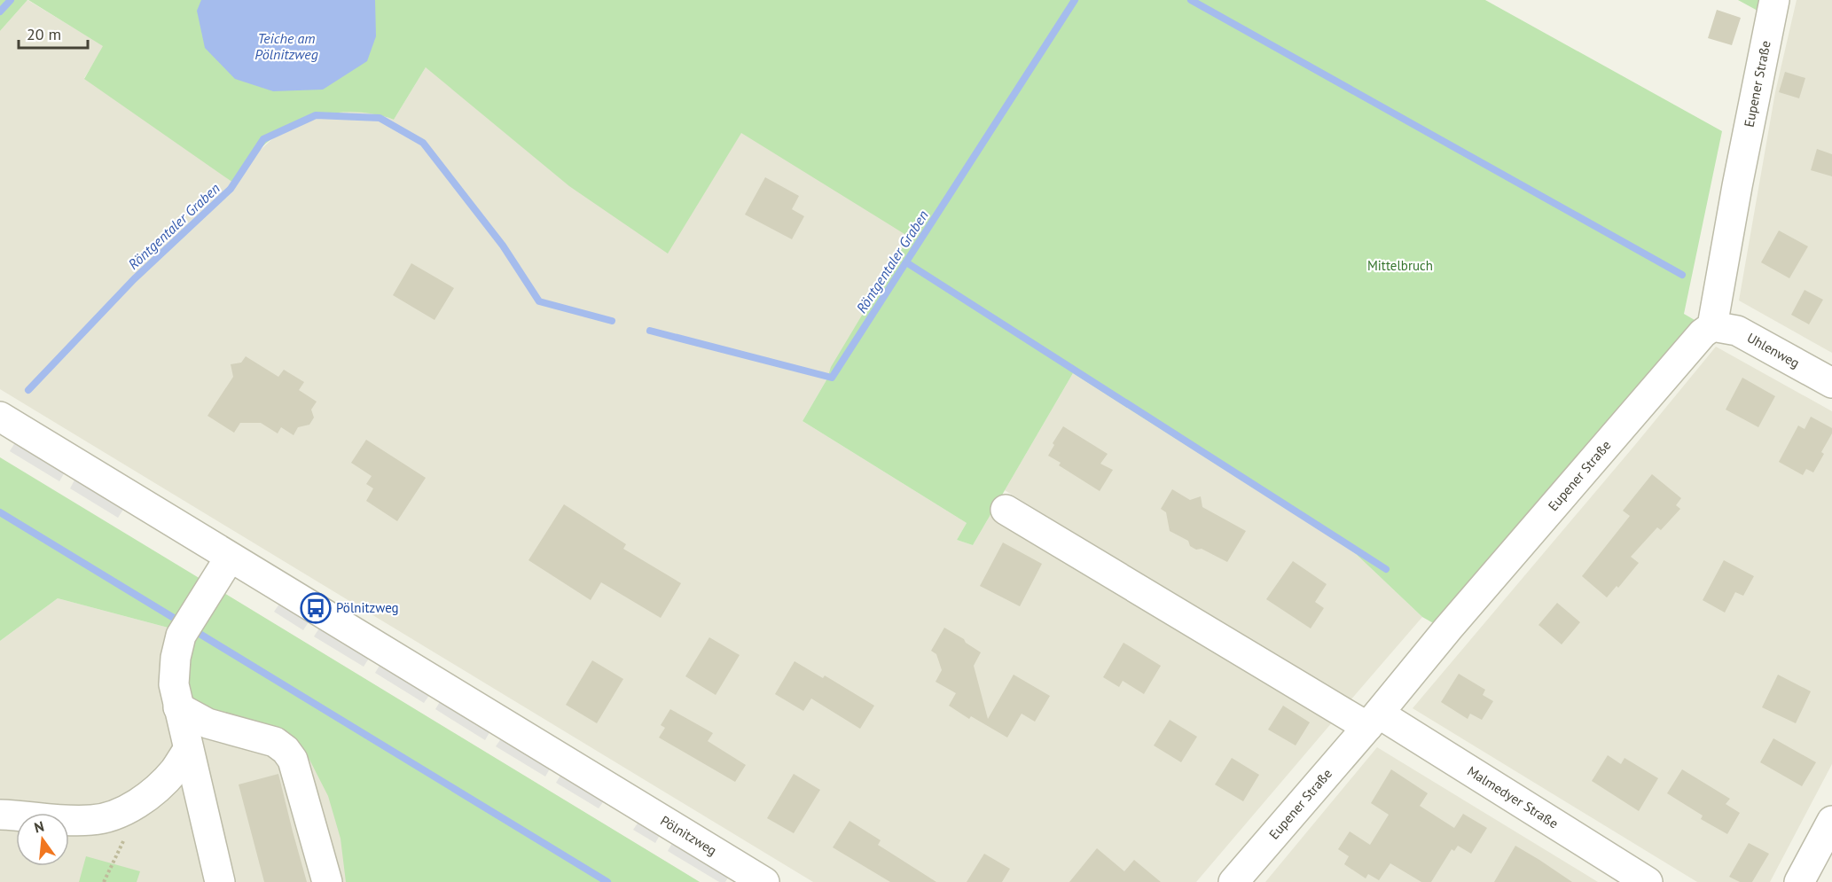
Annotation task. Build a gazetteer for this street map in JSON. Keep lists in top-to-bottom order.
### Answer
{
  "streets": {
    "street": [
      "Eupener Straße",
      "Uhlenweg",
      "Malmedyer Straße",
      "Pölnitzweg"
    ]
  },
  "crossings": [
    ["Eupener Straße", "Uhlenweg"],
    ["Eupener Straße", "Malmedyer Straße"]
  ],
  "water": ["Teiche am Pölnitzweg", "Röntgentaler Graben"],
  "parks": ["Mittelbruch"],
  "places": {
    "bus stop": ["Pölnitzweg"]
  },
  "scale_bar": "20 m",
  "north": "top"
}
